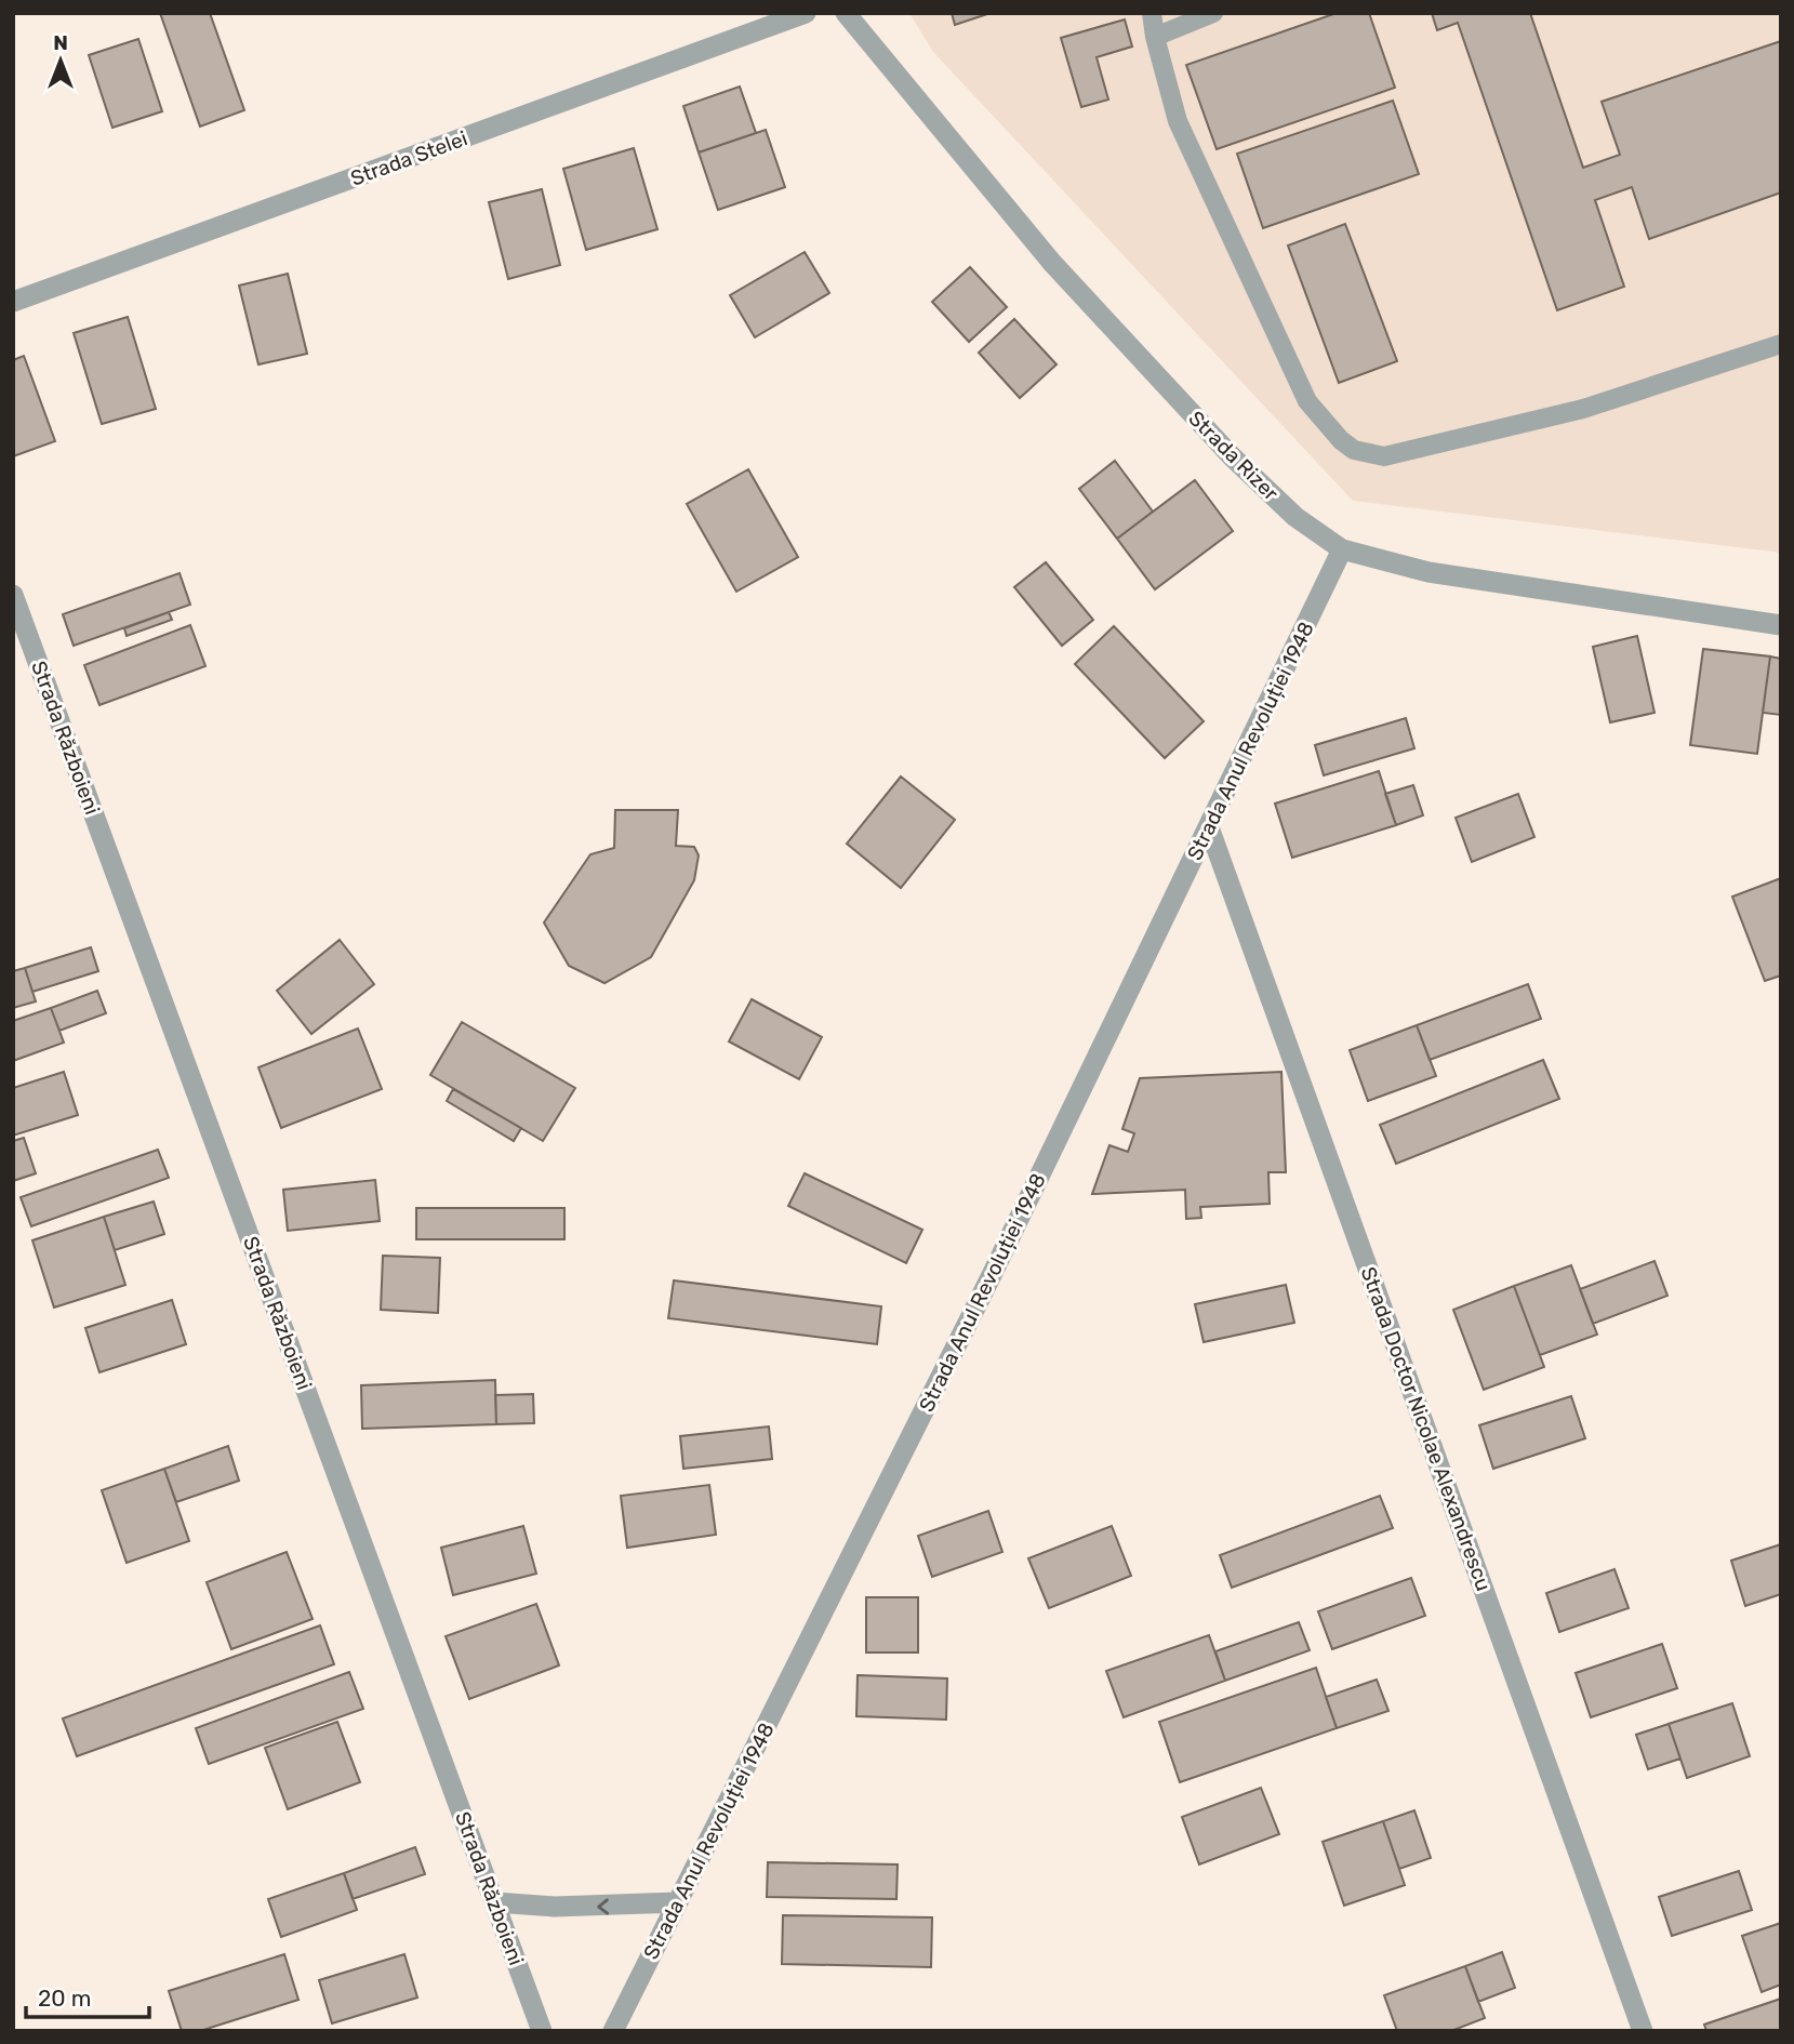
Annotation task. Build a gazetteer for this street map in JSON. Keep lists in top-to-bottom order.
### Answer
{
  "streets": {
    "street": [
      "Strada Stelei",
      "Strada Rizer",
      "Strada Războieni",
      "Strada Anul Revoluției 1948",
      "Strada Doctor Nicolae Alexandrescu"
    ]
  },
  "crossings": [
    ["Strada Rizer", "Strada Anul Revoluției 1948"],
    ["Strada Anul Revoluției 1948", "Strada Doctor Nicolae Alexandrescu"]
  ],
  "scale_bar": "20 m",
  "north": "top"
}
